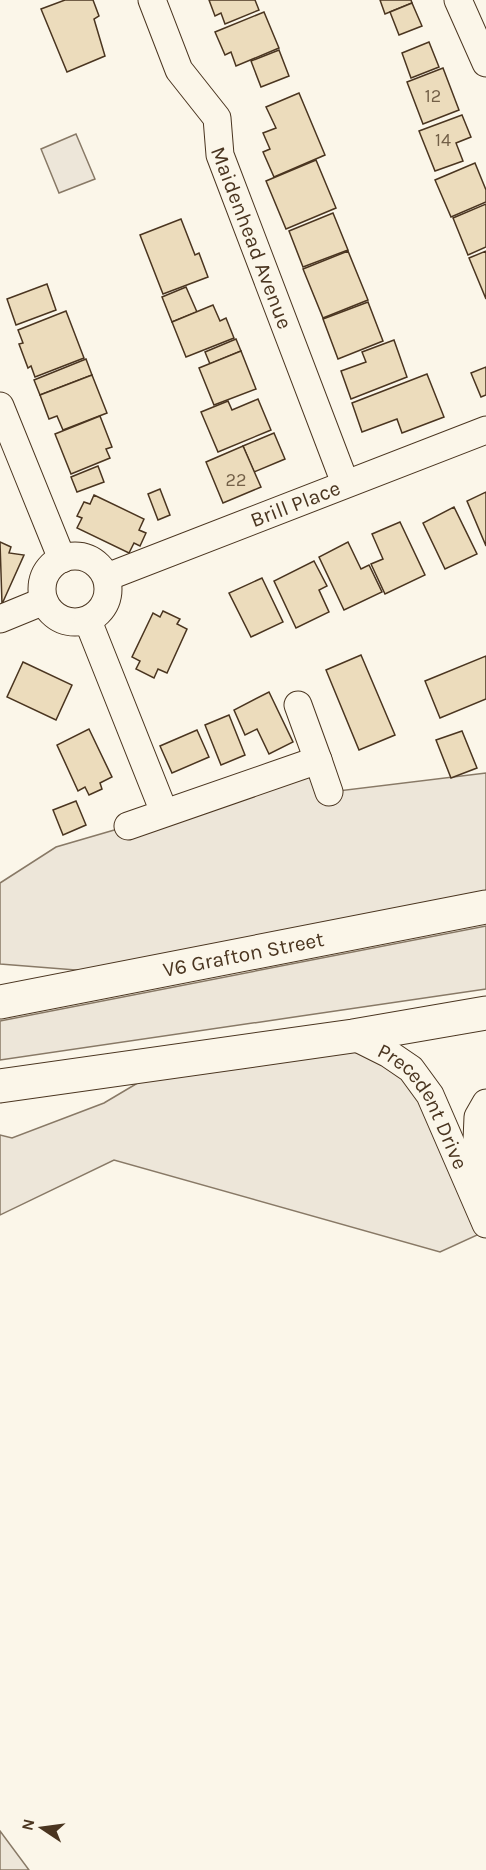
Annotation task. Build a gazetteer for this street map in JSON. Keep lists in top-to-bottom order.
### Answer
{
  "streets": {
    "street": [
      "Maidenhead Avenue",
      "Brill Place",
      "V6 Grafton Street",
      "Precedent Drive"
    ]
  },
  "crossings": [
    ["Maidenhead Avenue", "Brill Place"]
  ],
  "house_numbers": ["12", "14", "22"],
  "north": "left"
}
